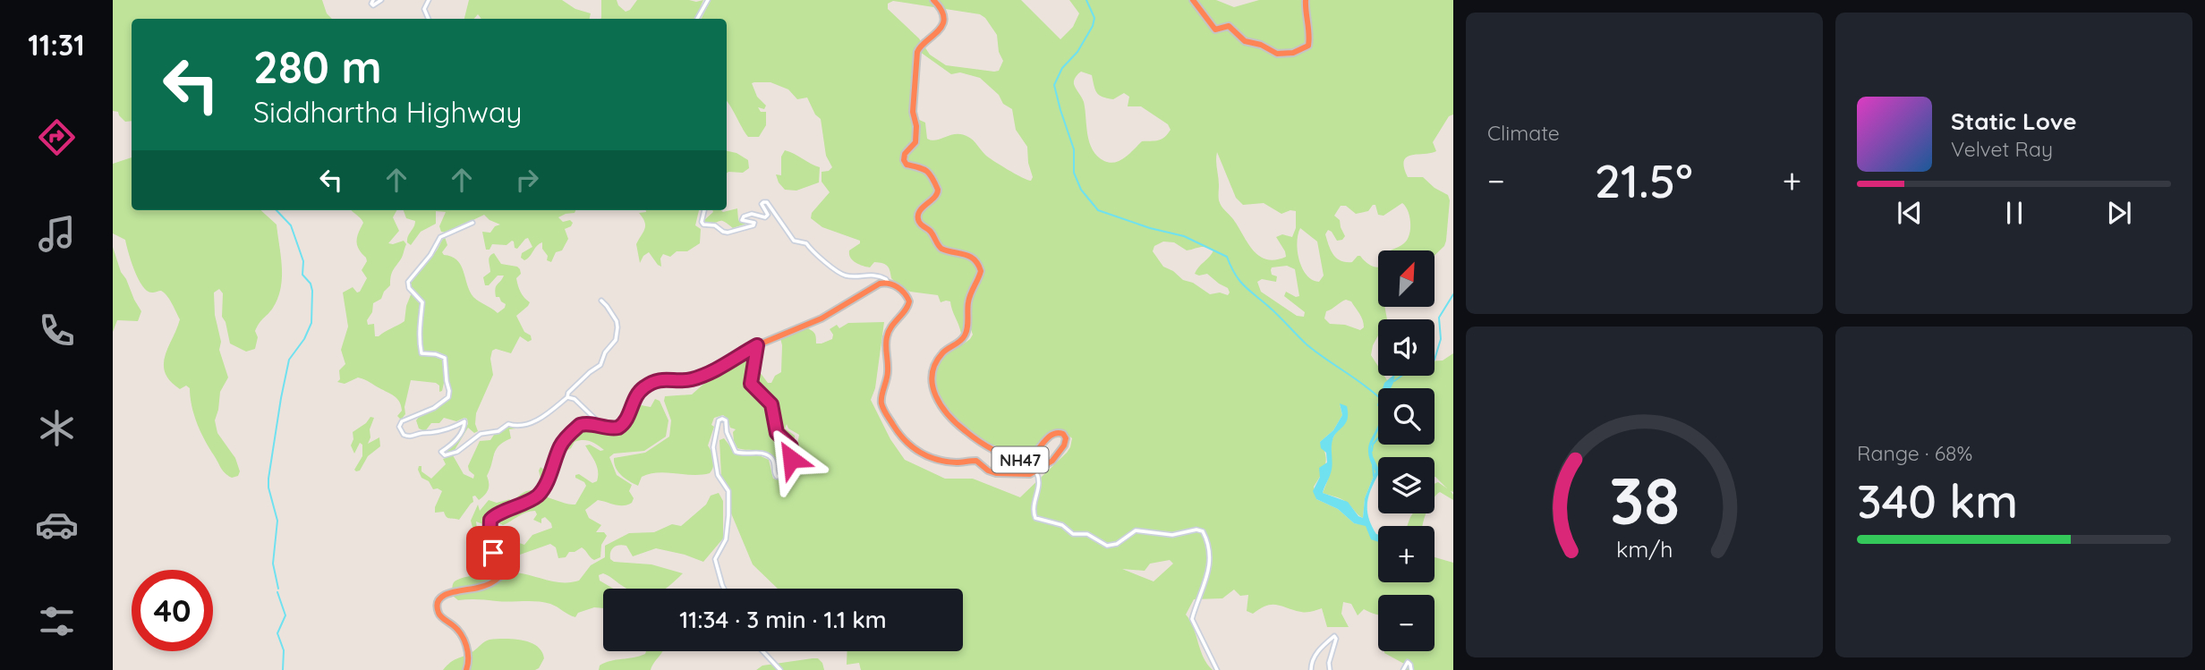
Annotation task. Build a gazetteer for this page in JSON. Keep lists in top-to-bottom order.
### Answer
{
  "streets": {
    "highway": ["NH47"]
  },
  "north": "top right",
  "page": {
    "tabs": "11:31",
    "tile": [
      "Climate",
      ["Range · 68%", "340 km"]
    ],
    "turn": ["280 m", "Siddhartha Highway"],
    "song": ["Static Love", "Velvet Ray"],
    "heat": ["−", "21.5°", "+"],
    "map_buttons": ["+", "−"],
    "limit": "40",
    "trip": "11:34 · 3 min · 1.1 km",
    "gauge": ["38", "km/h"]
  }
}
